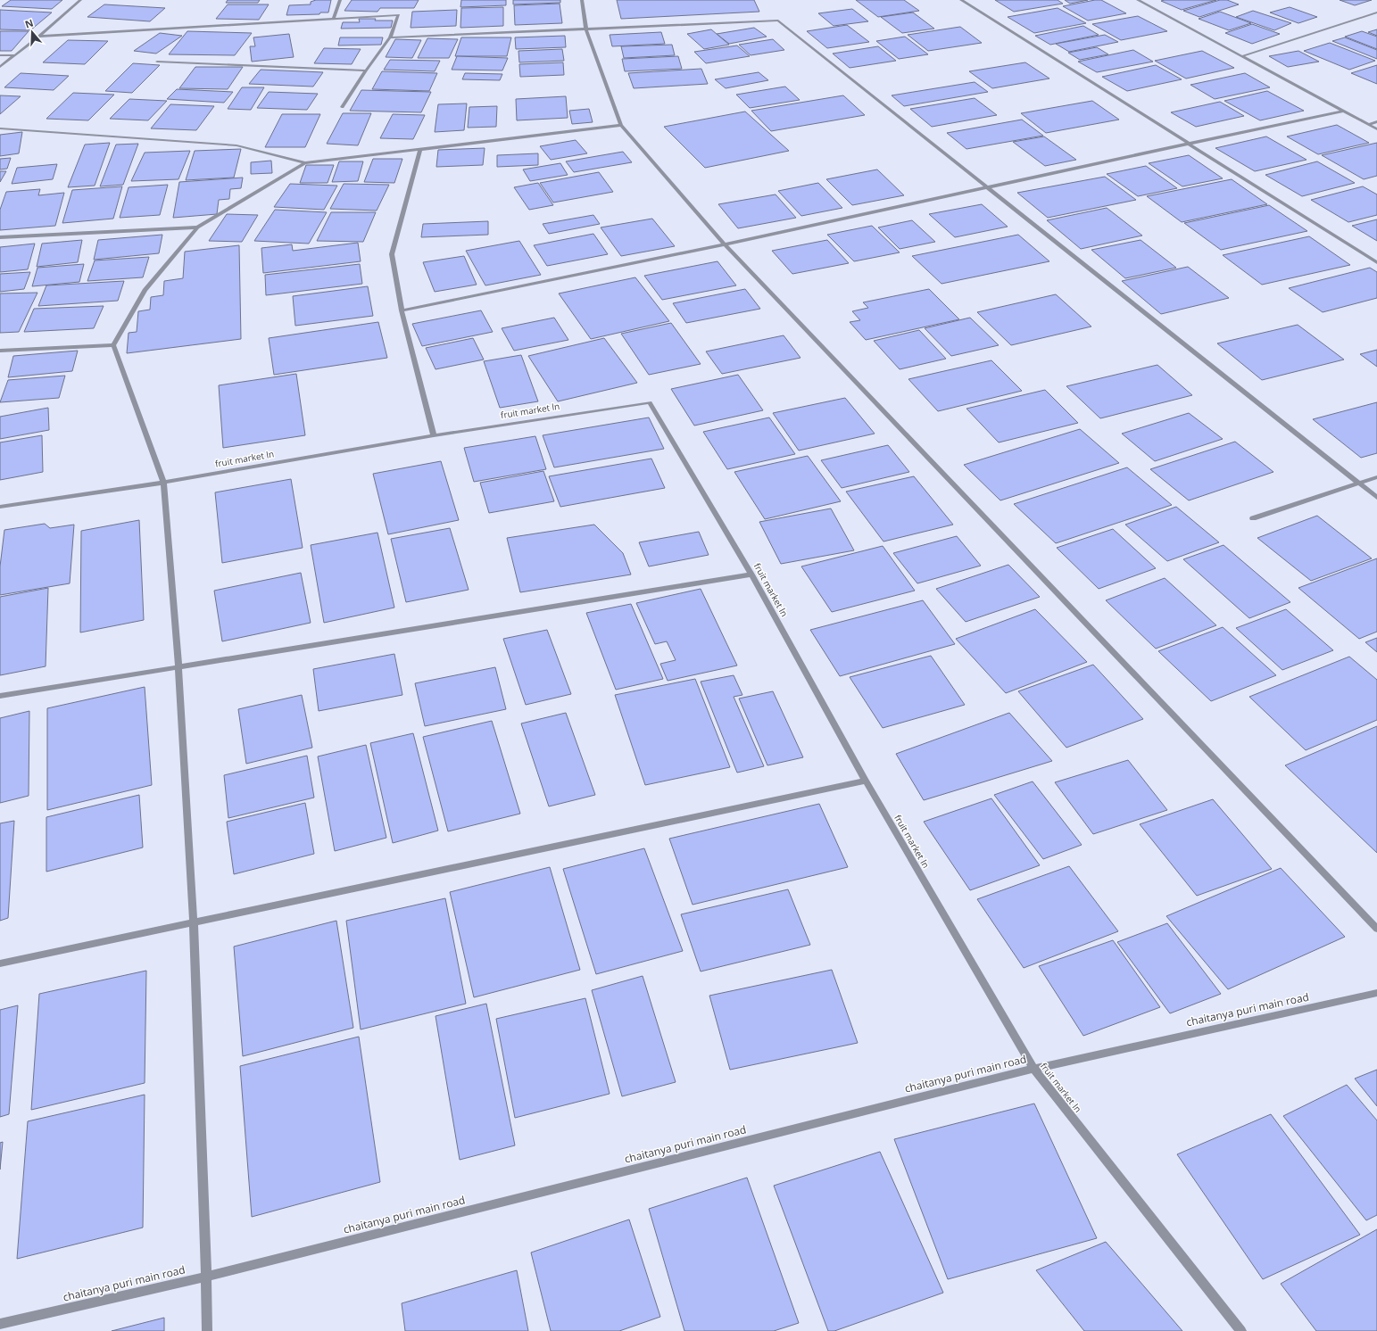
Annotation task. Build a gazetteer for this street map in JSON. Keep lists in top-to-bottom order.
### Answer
{
  "streets": {
    "street": ["fruit market ln", "chaitanya puri main road"]
  },
  "crossings": [
    ["fruit market ln", "chaitanya puri main road"]
  ],
  "north": "top"
}
